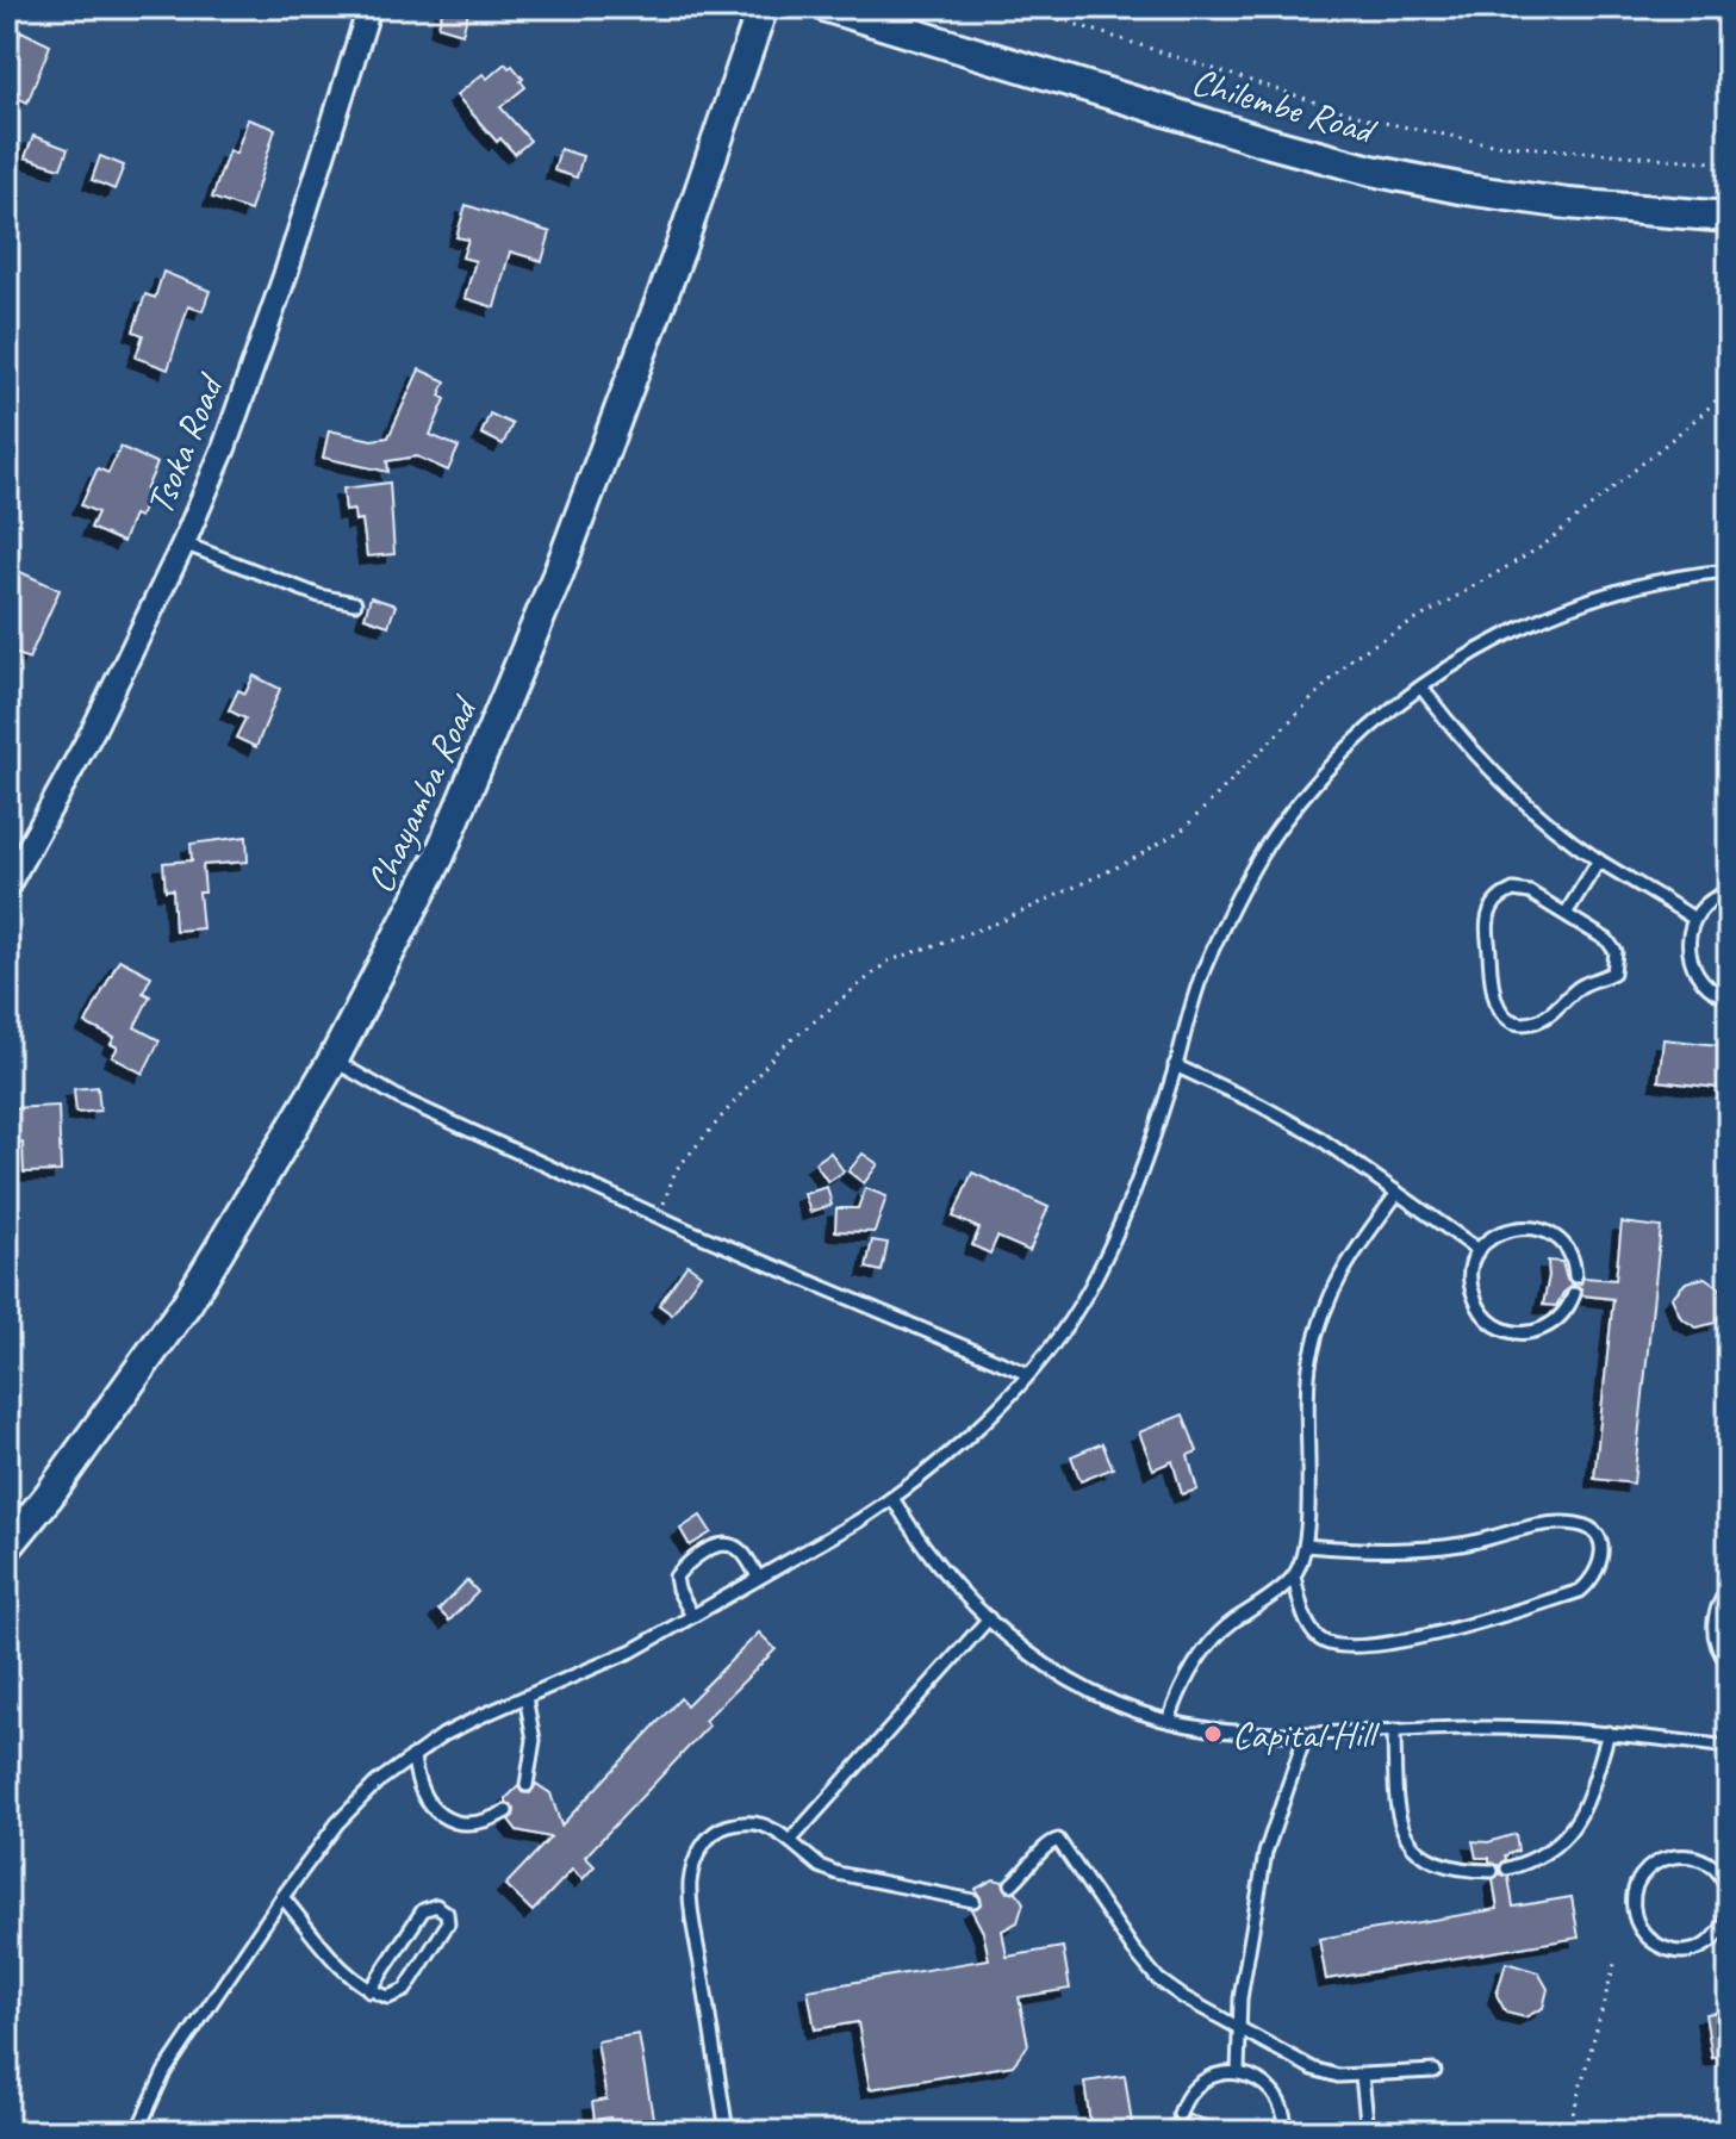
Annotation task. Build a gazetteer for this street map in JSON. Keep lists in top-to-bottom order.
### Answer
{
  "streets": {
    "main road": ["Chilembe Road", "Chayamba Road"],
    "street": ["Tsoka Road"]
  },
  "places": ["Capital Hill"]
}
